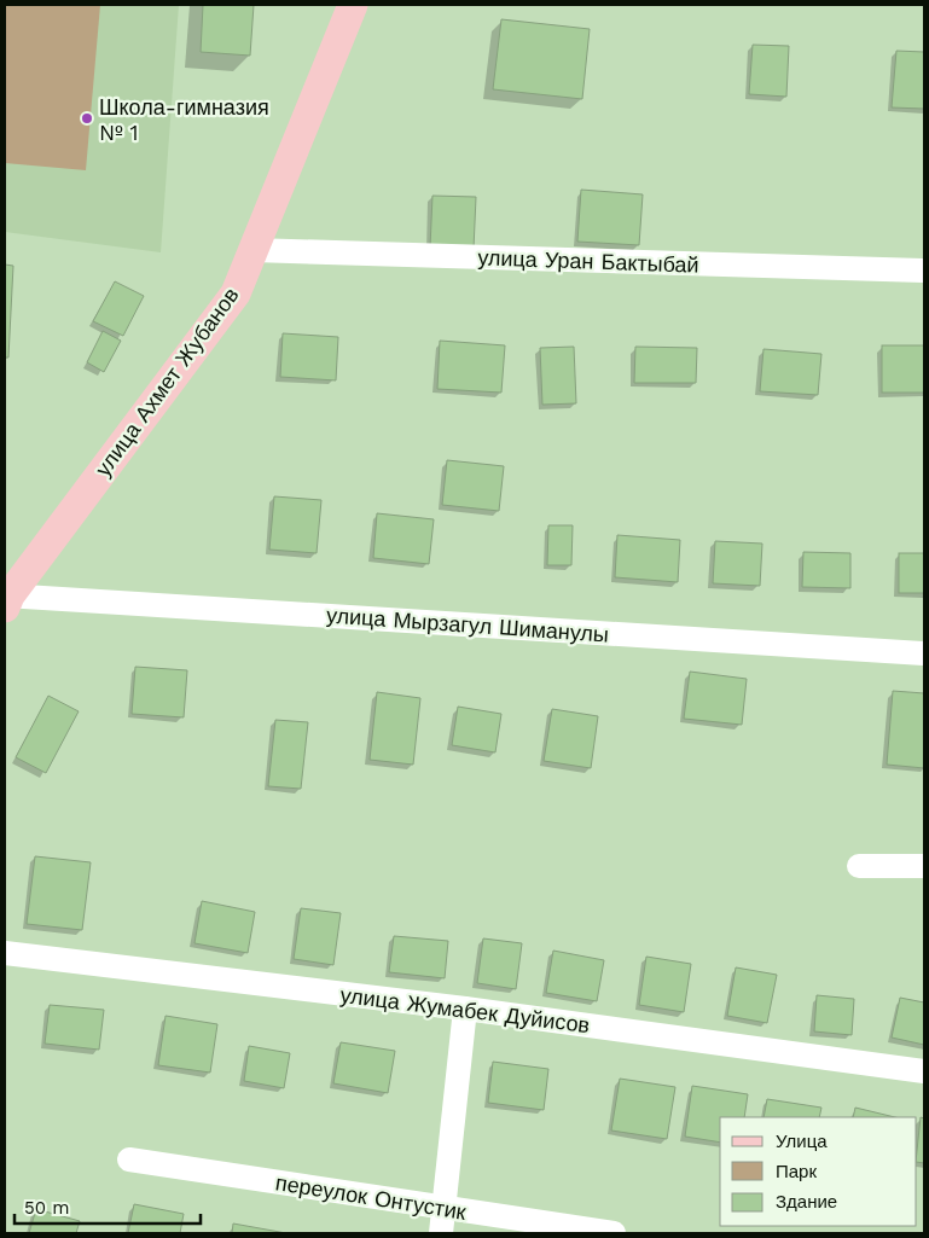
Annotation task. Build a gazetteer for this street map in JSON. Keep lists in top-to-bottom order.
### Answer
{
  "streets": {
    "main road": ["улица Ахмет Жубанов"],
    "street": [
      "улица Уран Бактыбай",
      "улица Мырзагул Шиманулы",
      "улица Жумабек Дуйисов",
      "переулок Онтустик"
    ]
  },
  "crossings": [
    ["улица Уран Бактыбай", "улица Ахмет Жубанов"],
    ["улица Ахмет Жубанов", "улица Мырзагул Шиманулы"]
  ],
  "places": ["Школа-гимназия № 1"],
  "legend": ["Улица", "Парк", "Здание"],
  "scale_bar": "50 m"
}
